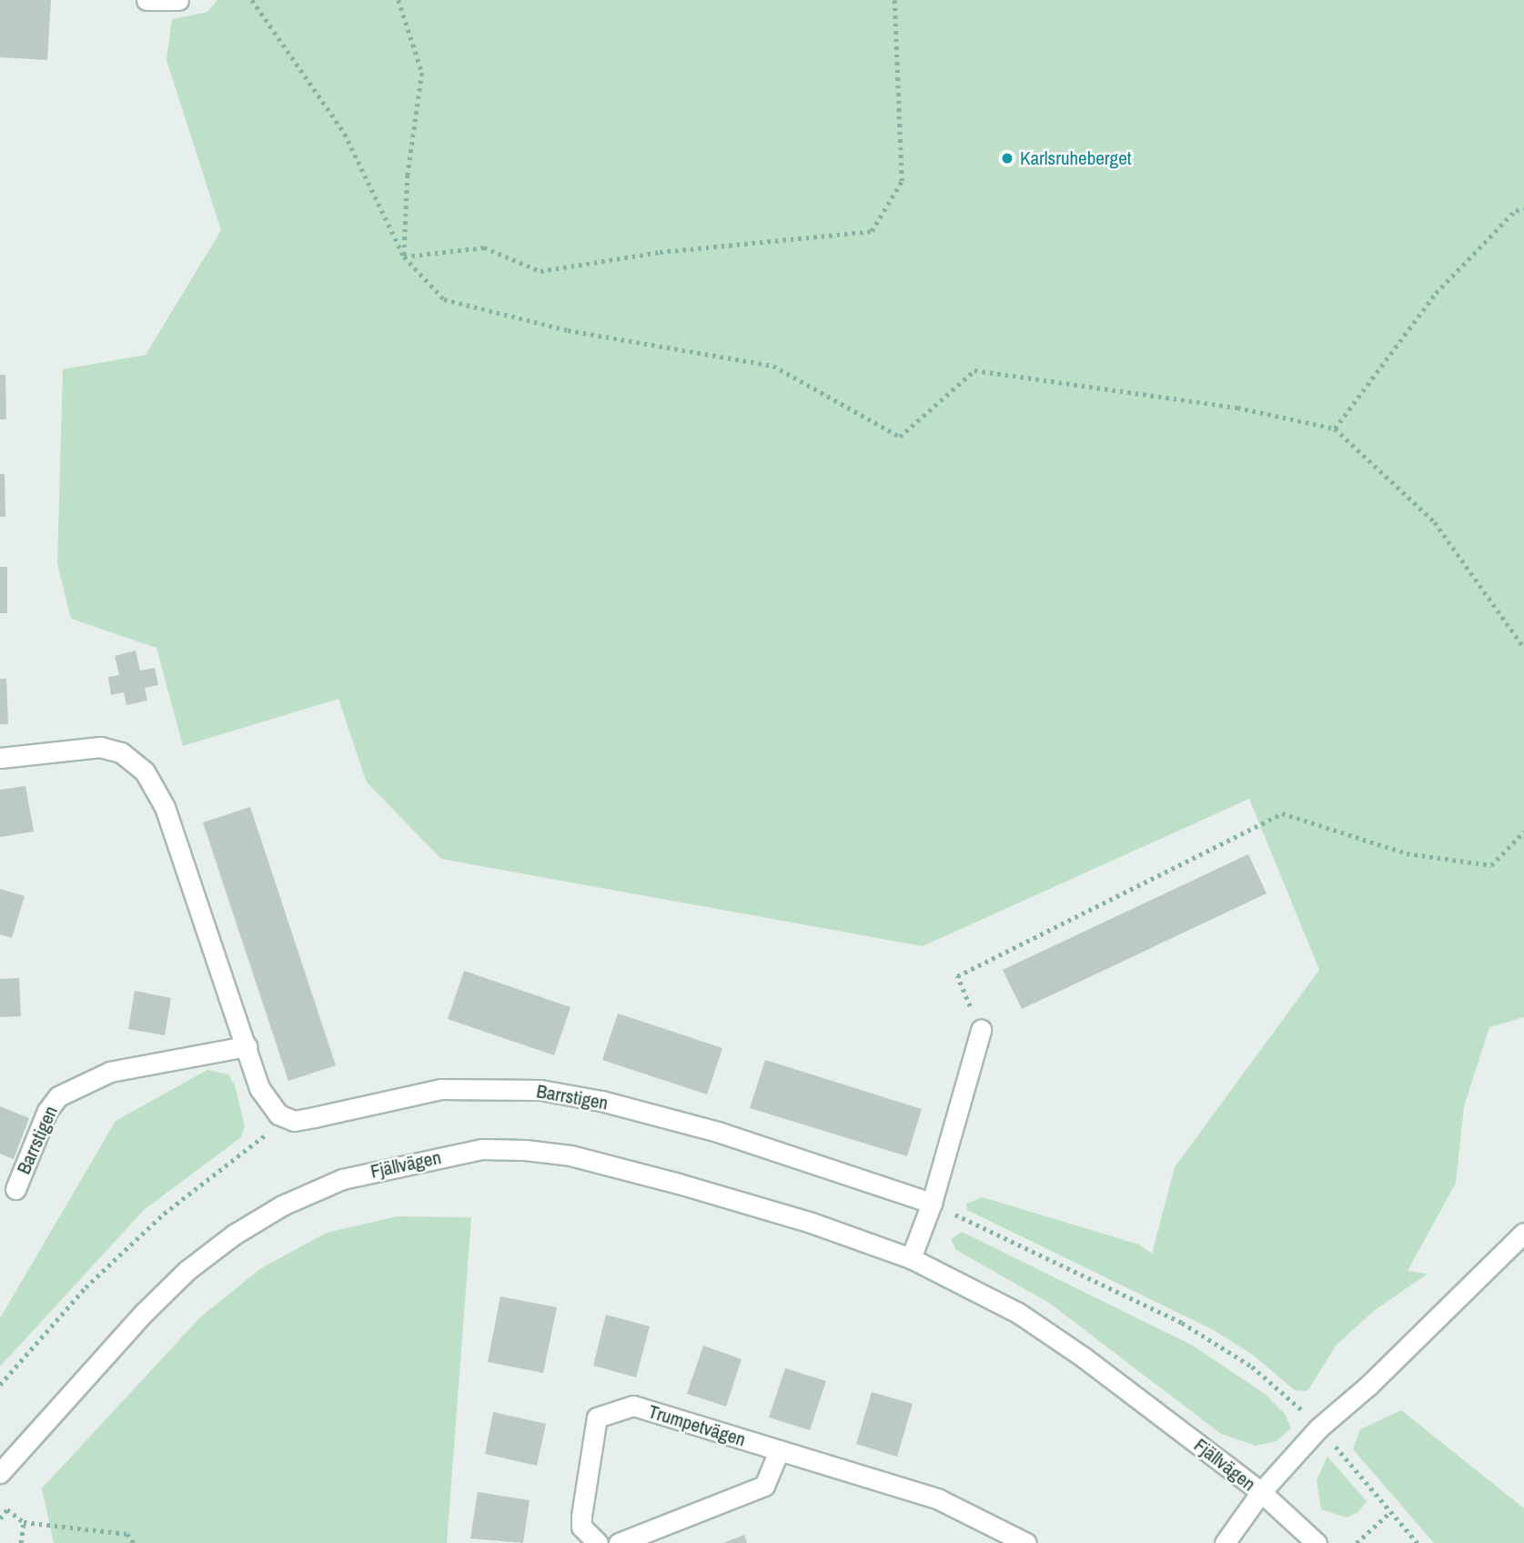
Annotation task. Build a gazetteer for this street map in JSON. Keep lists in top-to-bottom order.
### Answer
{
  "streets": {
    "street": ["Barrstigen", "Fjällvägen", "Trumpetvägen"]
  },
  "places": ["Karlsruheberget"]
}
